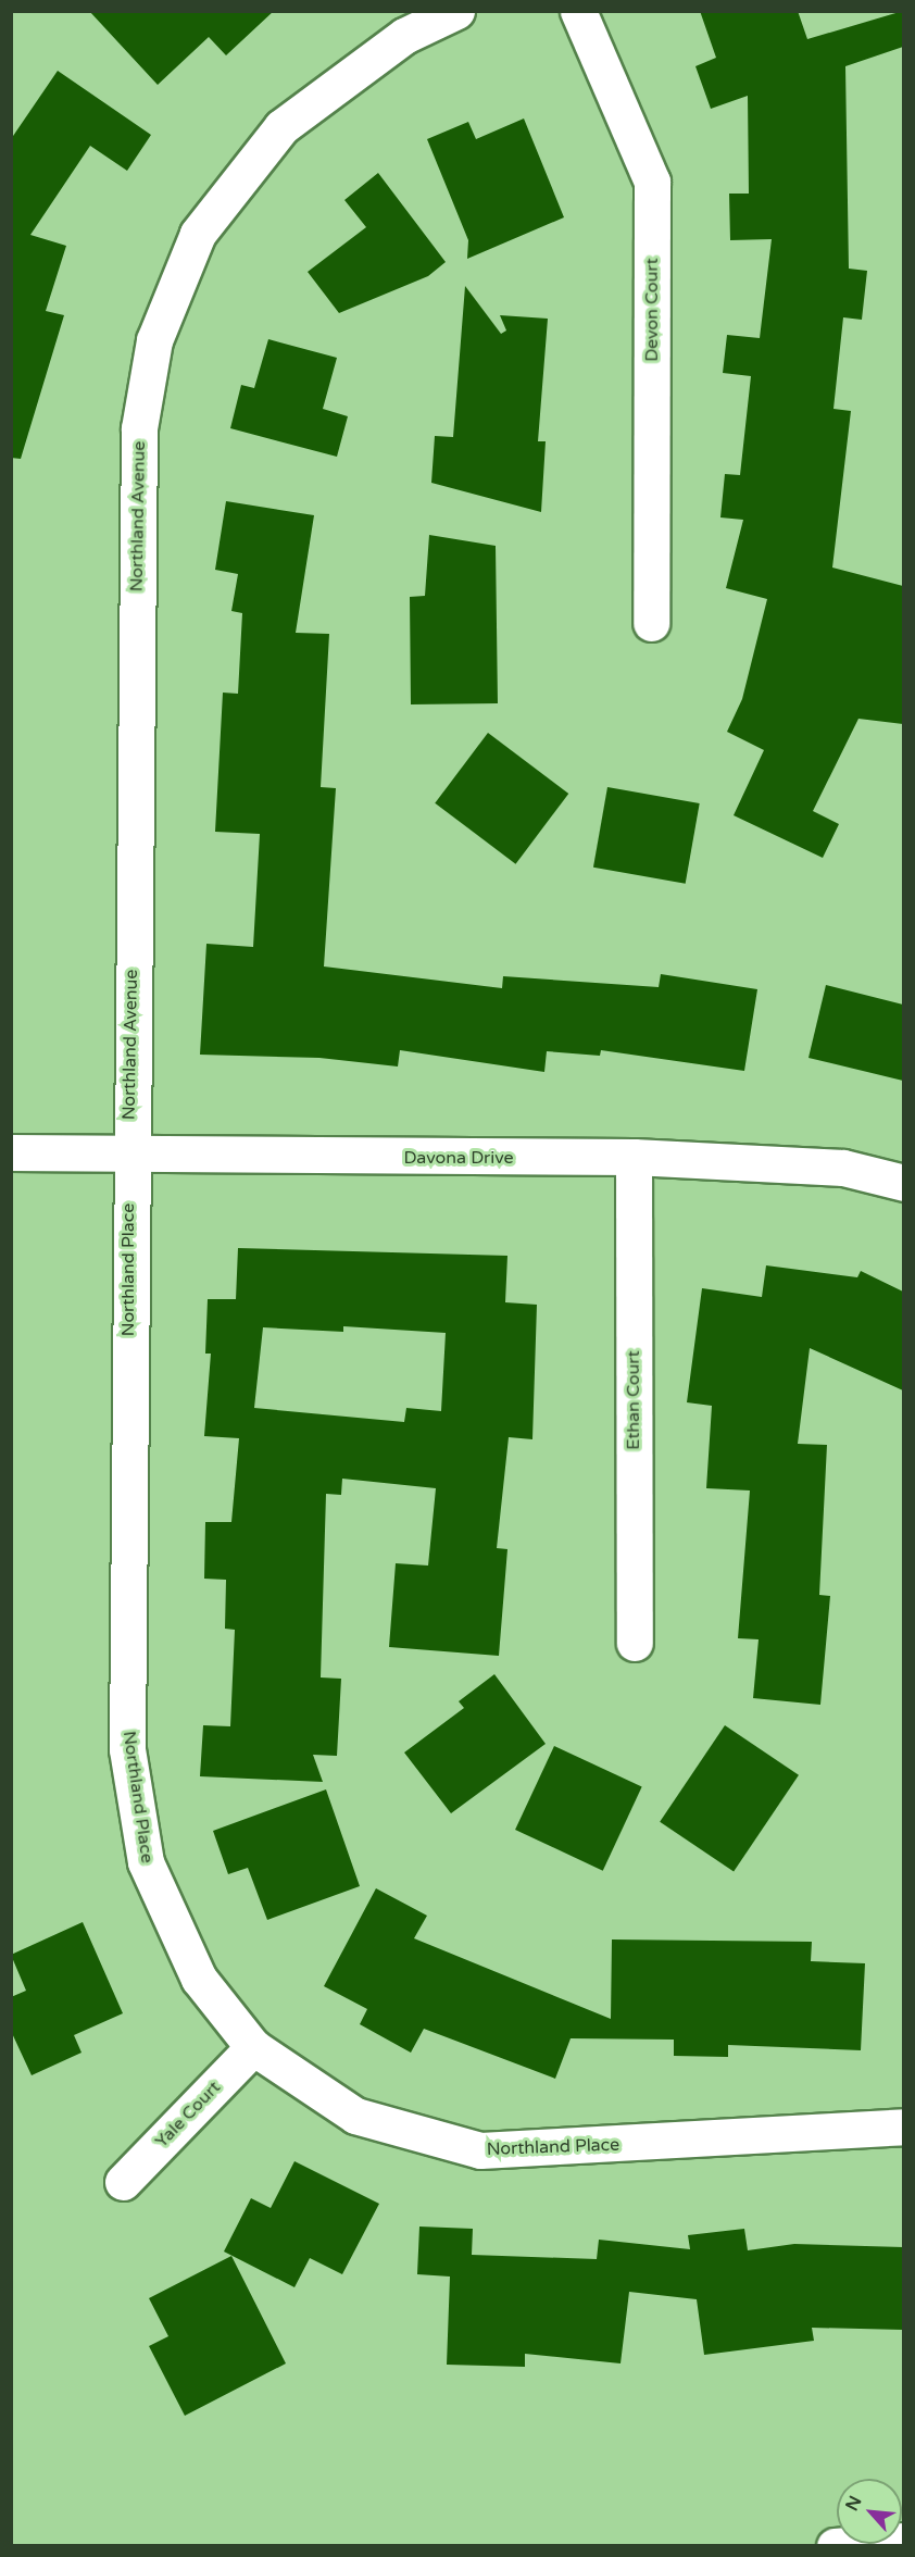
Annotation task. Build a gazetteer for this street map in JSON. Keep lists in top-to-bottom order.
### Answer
{
  "streets": {
    "main road": [
      "Devon Court",
      "Northland Avenue",
      "Davona Drive",
      "Northland Place",
      "Ethan Court",
      "Yale Court"
    ]
  },
  "crossings": [
    ["Northland Avenue", "Davona Drive"],
    ["Northland Avenue", "Northland Place"],
    ["Davona Drive", "Northland Place"],
    ["Davona Drive", "Ethan Court"],
    ["Northland Place", "Yale Court"]
  ],
  "north": "top left"
}
